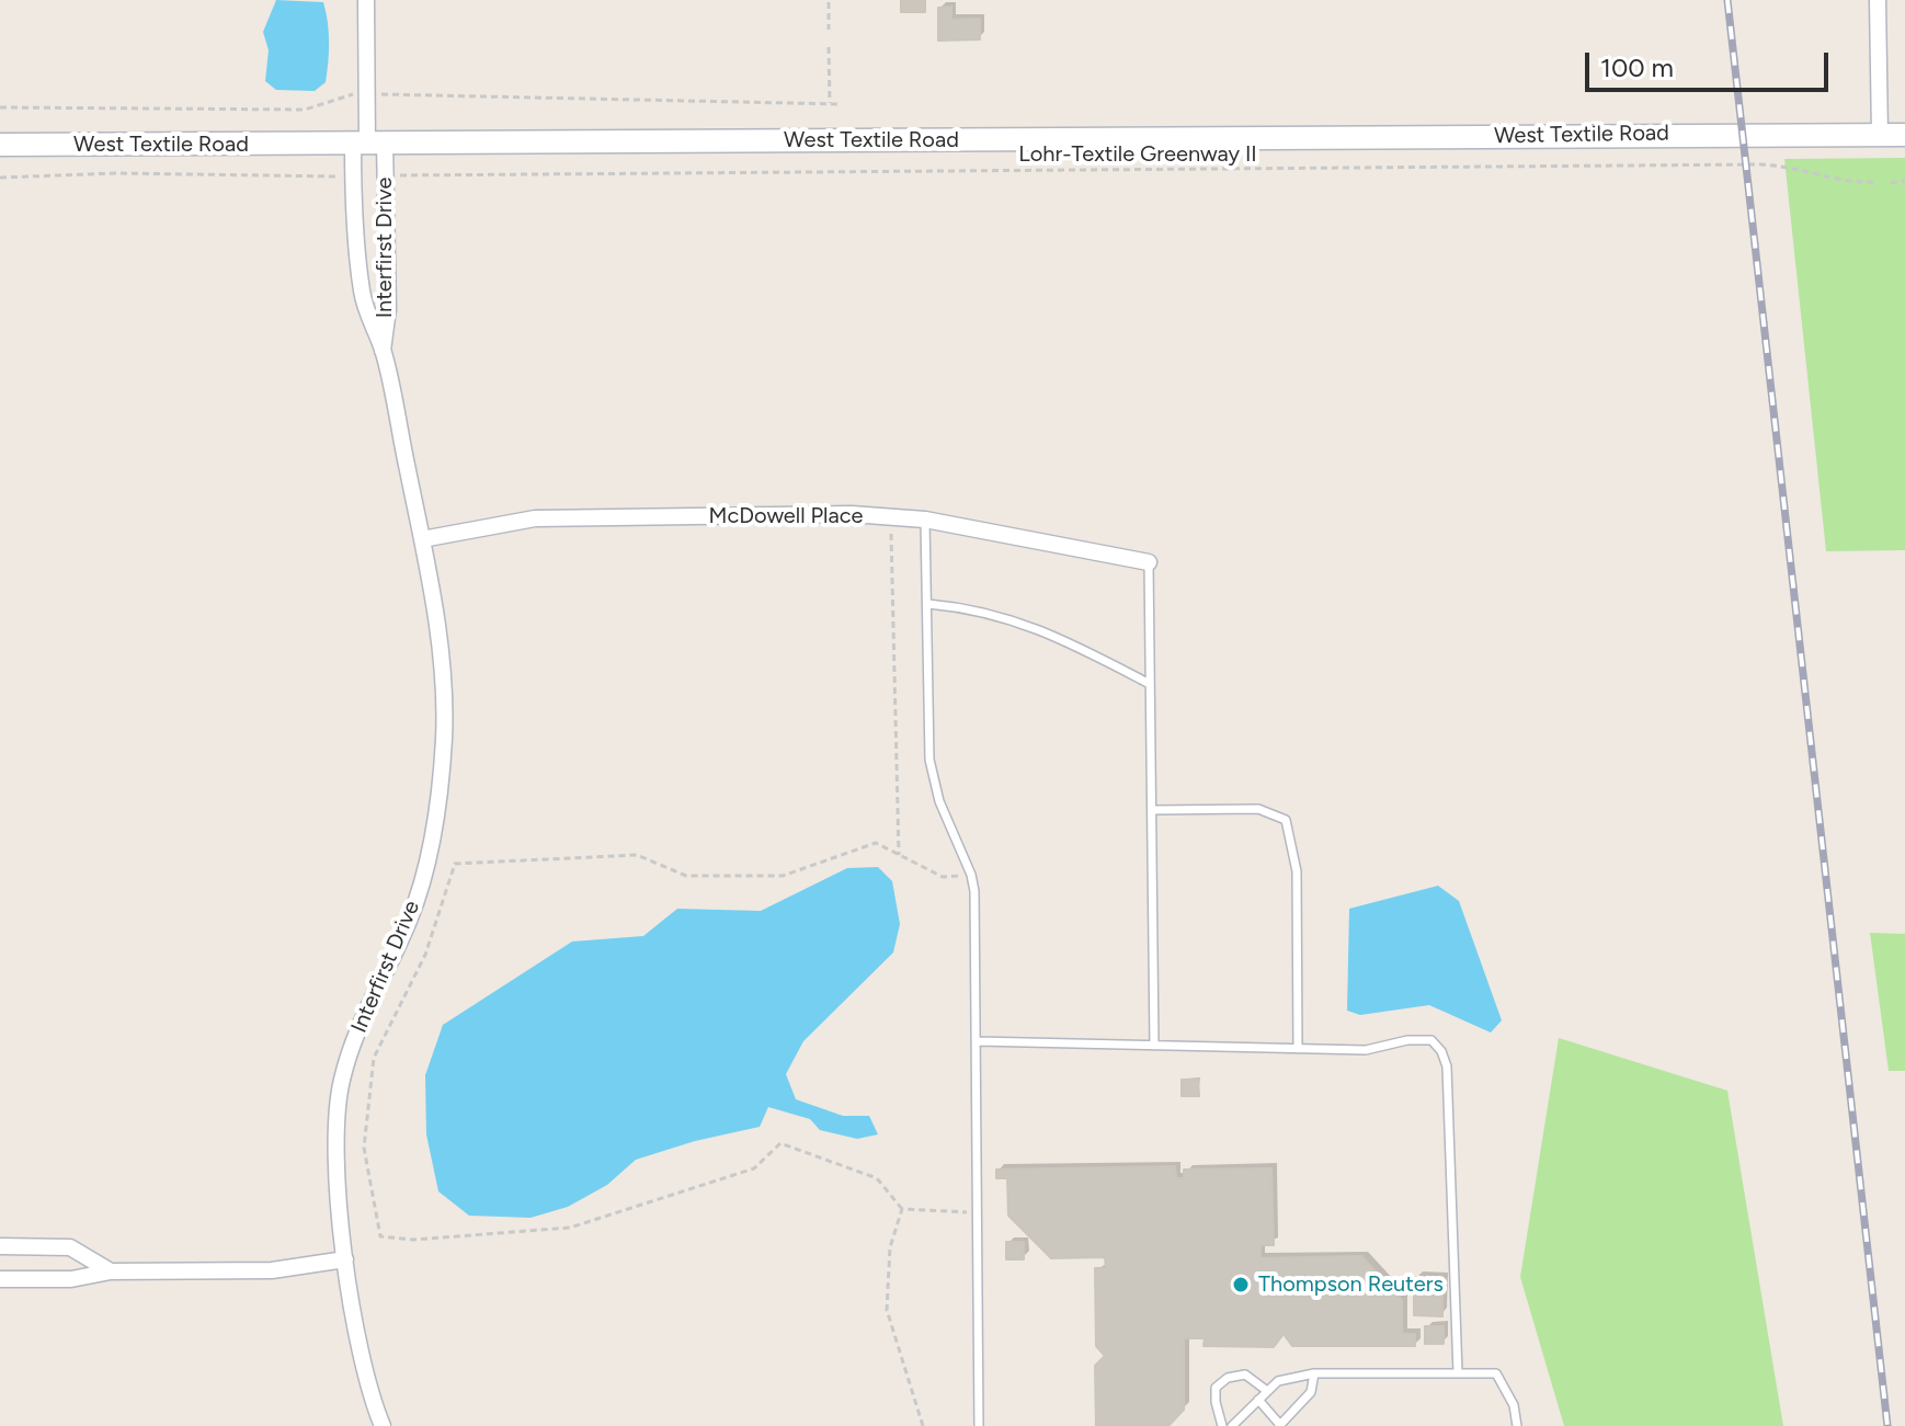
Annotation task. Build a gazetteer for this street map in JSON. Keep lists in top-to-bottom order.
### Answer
{
  "streets": {
    "main road": ["West Textile Road"],
    "street": ["Interfirst Drive", "McDowell Place"],
    "path": ["Lohr-Textile Greenway II"]
  },
  "crossings": [
    ["West Textile Road", "Interfirst Drive"],
    ["Interfirst Drive", "McDowell Place"]
  ],
  "places": ["Thompson Reuters"],
  "scale_bar": "100 m"
}
